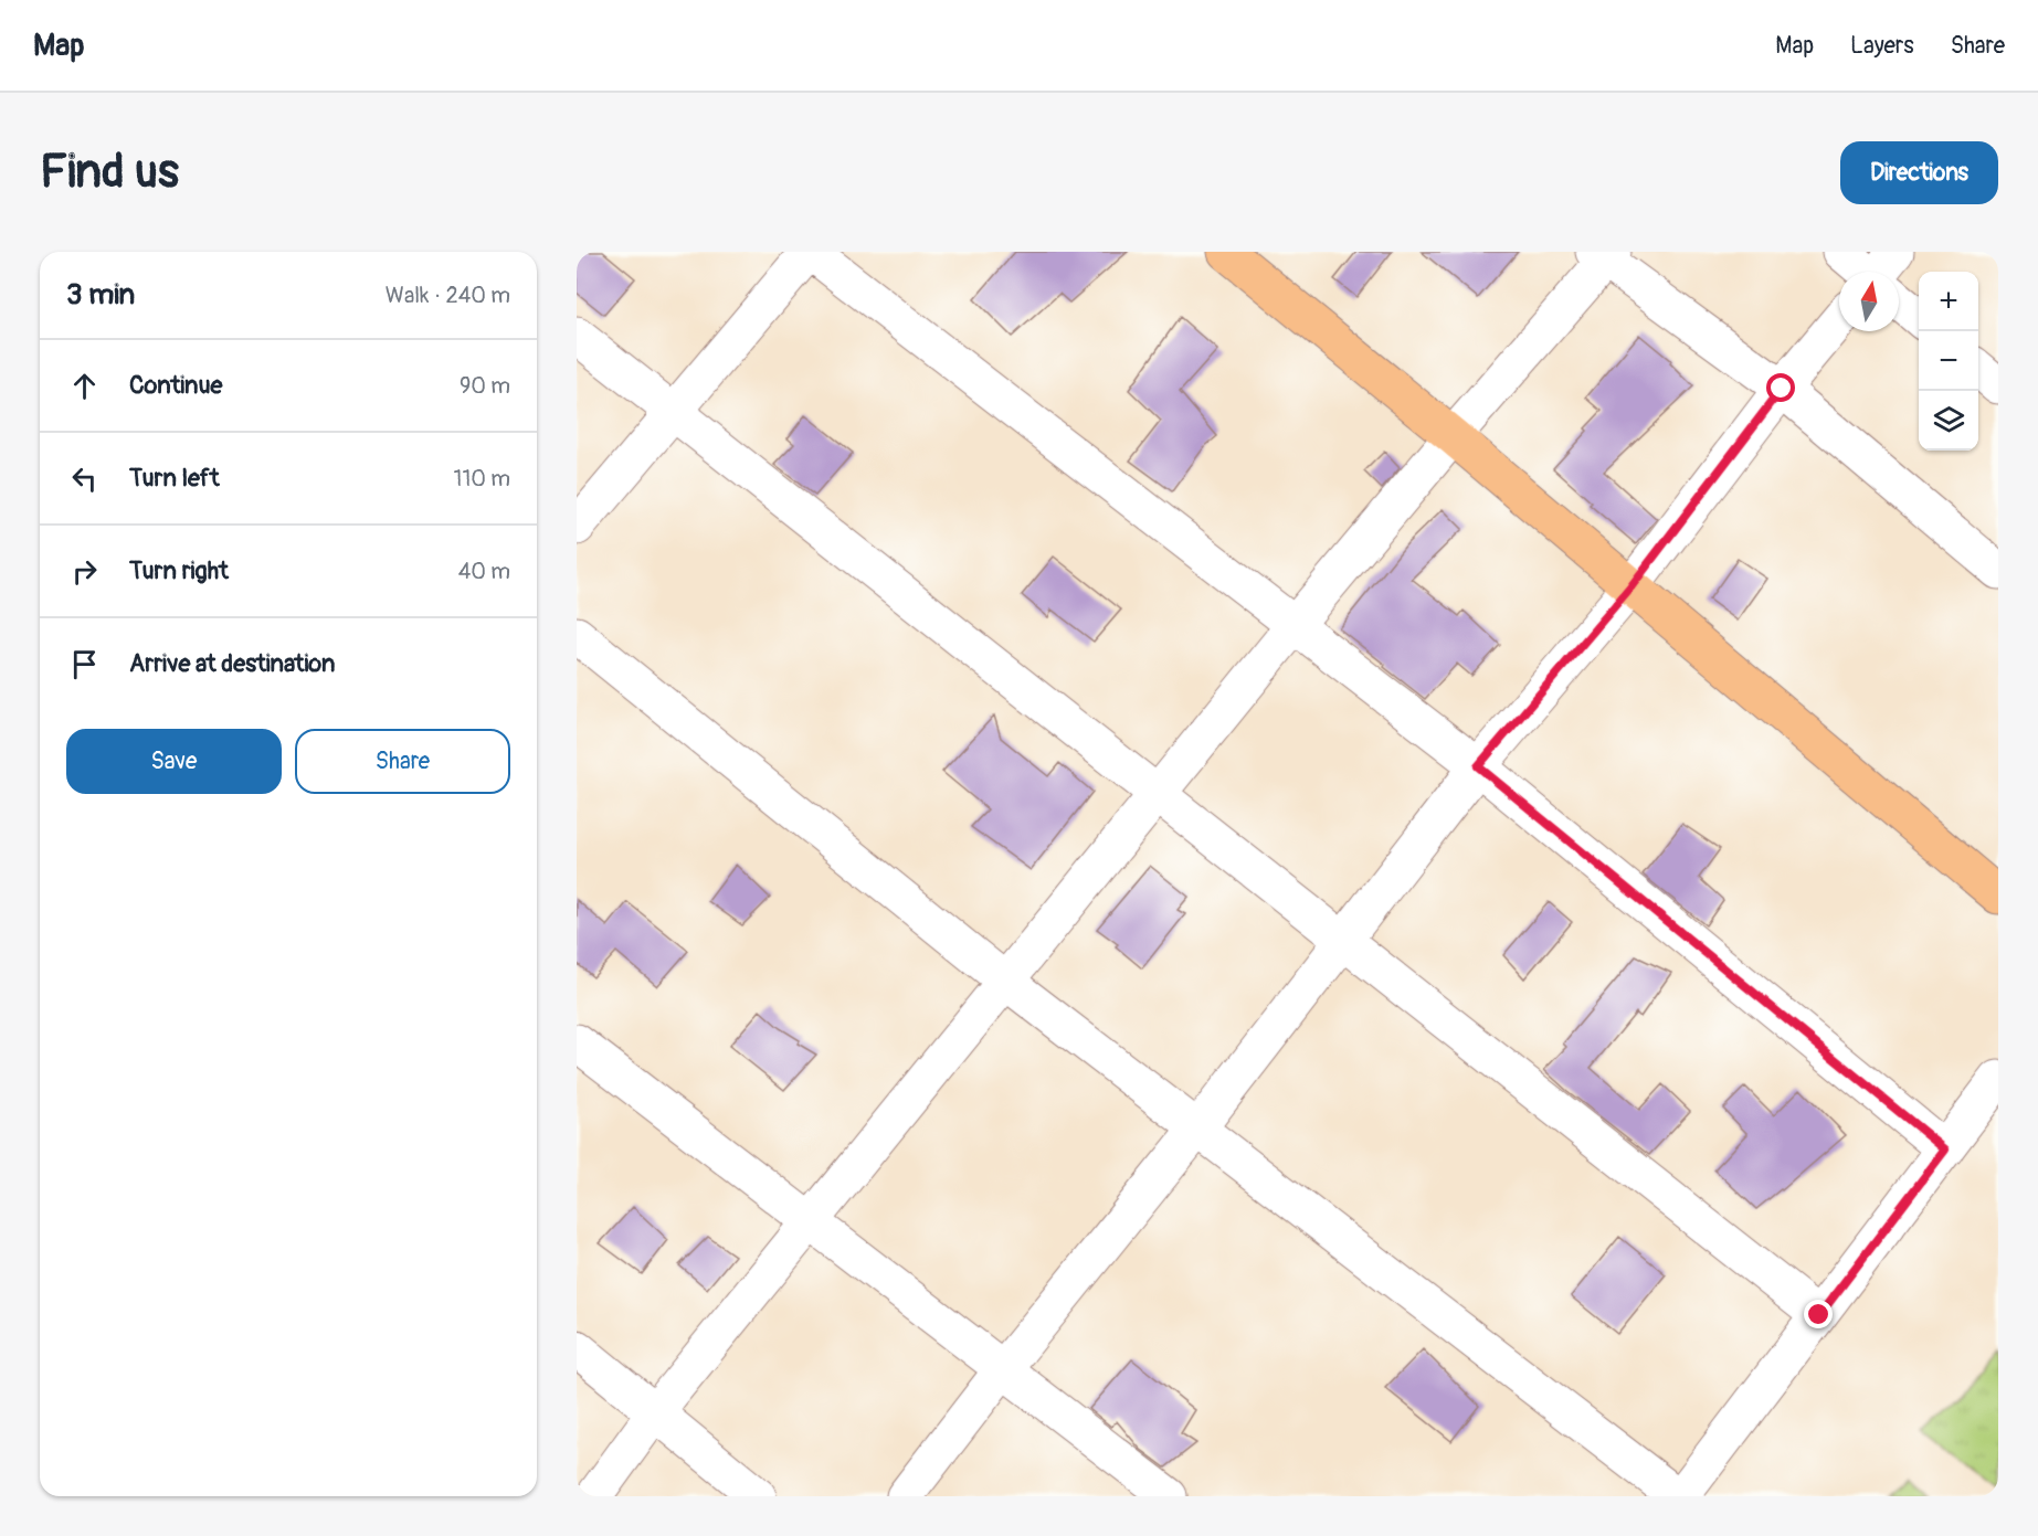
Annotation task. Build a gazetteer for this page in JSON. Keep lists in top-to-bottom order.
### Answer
{
  "north": "top",
  "page": {
    "header": "Map",
    "nav": ["Map", "Layers", "Share"],
    "buttons": [
      "Directions",
      ["Save", "Share"]
    ],
    "title": "Find us",
    "heading": ["3 min", "Walk · 240 m"],
    "map_buttons": ["+", "−"],
    "list": [
      ["Continue", "90 m"],
      ["Turn left", "110 m"],
      ["Turn right", "40 m"],
      "Arrive at destination"
    ]
  }
}
